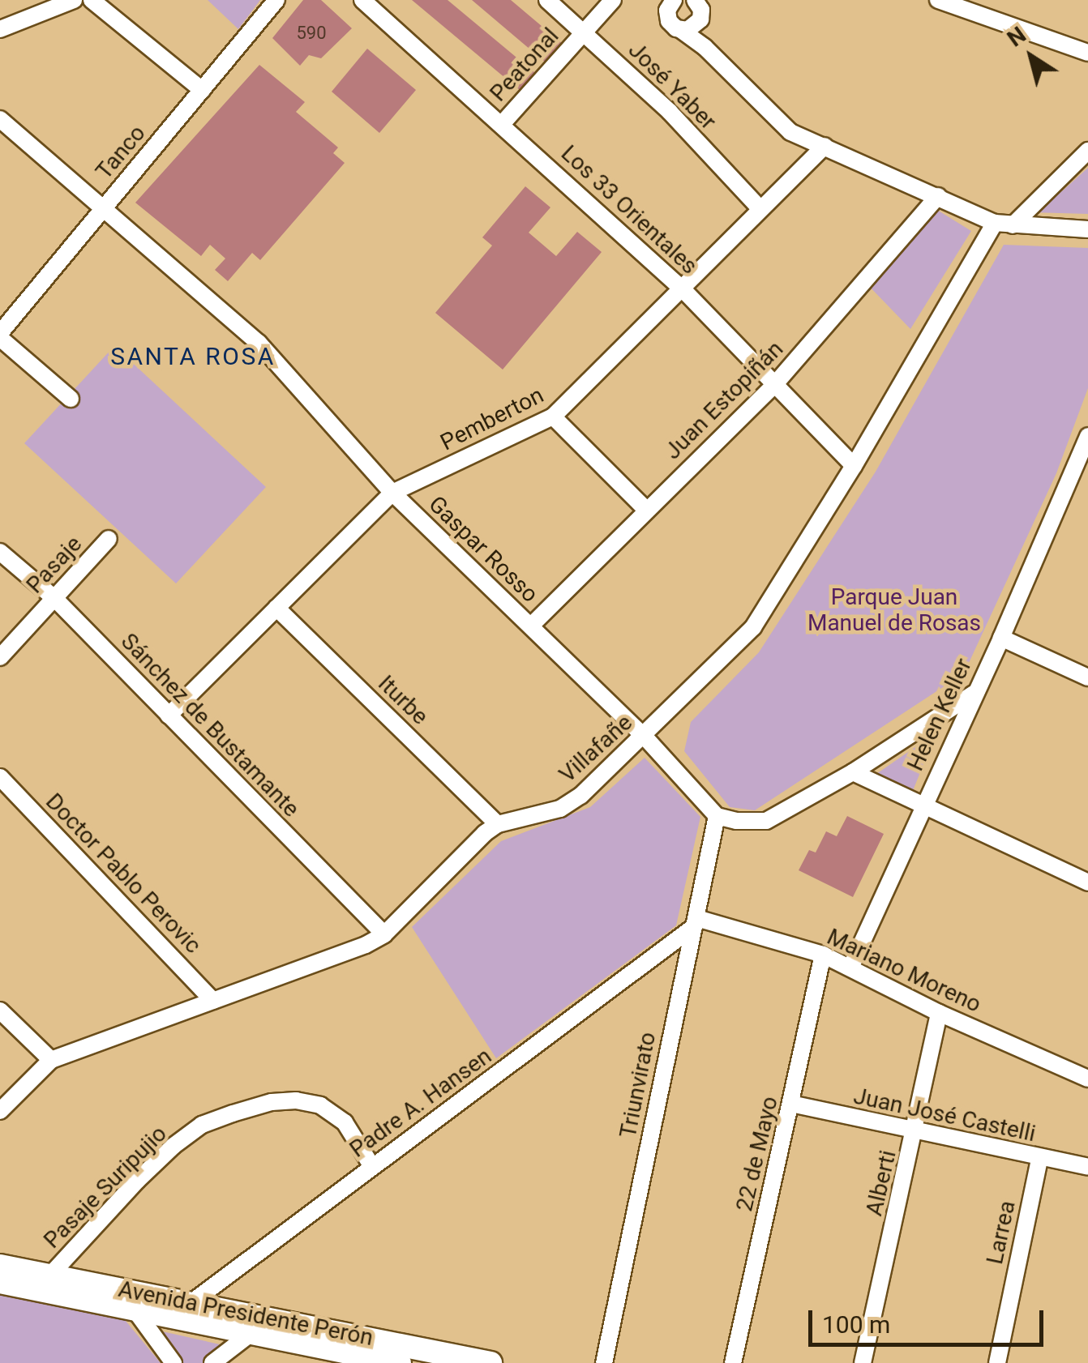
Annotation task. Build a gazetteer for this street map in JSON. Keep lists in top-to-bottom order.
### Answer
{
  "streets": {
    "main road": ["Avenida Presidente Perón"],
    "street": [
      "Peatonal",
      "José Yaber",
      "Tanco",
      "Los 33 Orientales",
      "Juan Estopiñán",
      "Pemberton",
      "Gaspar Rosso",
      "Pasaje",
      "Iturbe",
      "Helen Keller",
      "Sánchez de Bustamante",
      "Villafañe",
      "Doctor Pablo Perovic",
      "Mariano Moreno",
      "Triunvirato",
      "Padre A. Hansen",
      "Juan José Castelli",
      "22 de Mayo",
      "Alberti",
      "Pasaje Suripujio",
      "Larrea"
    ]
  },
  "crossings": [
    ["Peatonal", "José Yaber"],
    ["Peatonal", "Los 33 Orientales"],
    ["José Yaber", "Pemberton"],
    ["Tanco", "Gaspar Rosso"],
    ["Los 33 Orientales", "Juan Estopiñán"],
    ["Los 33 Orientales", "Pemberton"],
    ["Los 33 Orientales", "Villafañe"],
    ["Juan Estopiñán", "Gaspar Rosso"],
    ["Pemberton", "Gaspar Rosso"],
    ["Pemberton", "Iturbe"],
    ["Pemberton", "Sánchez de Bustamante"],
    ["Gaspar Rosso", "Villafañe"],
    ["Gaspar Rosso", "Triunvirato"],
    ["Pasaje", "Sánchez de Bustamante"],
    ["Iturbe", "Villafañe"],
    ["Helen Keller", "Mariano Moreno"],
    ["Mariano Moreno", "Triunvirato"],
    ["Mariano Moreno", "Padre A. Hansen"],
    ["Mariano Moreno", "22 de Mayo"],
    ["Mariano Moreno", "Alberti"],
    ["Triunvirato", "Padre A. Hansen"],
    ["Padre A. Hansen", "Pasaje Suripujio"],
    ["Padre A. Hansen", "Avenida Presidente Perón"],
    ["Juan José Castelli", "22 de Mayo"],
    ["Juan José Castelli", "Alberti"],
    ["Juan José Castelli", "Larrea"],
    ["Pasaje Suripujio", "Avenida Presidente Perón"]
  ],
  "districts": ["SANTA ROSA"],
  "parks": ["Parque Juan Manuel de Rosas"],
  "house_numbers": ["590"],
  "scale_bar": "100 m",
  "north": "top left"
}
